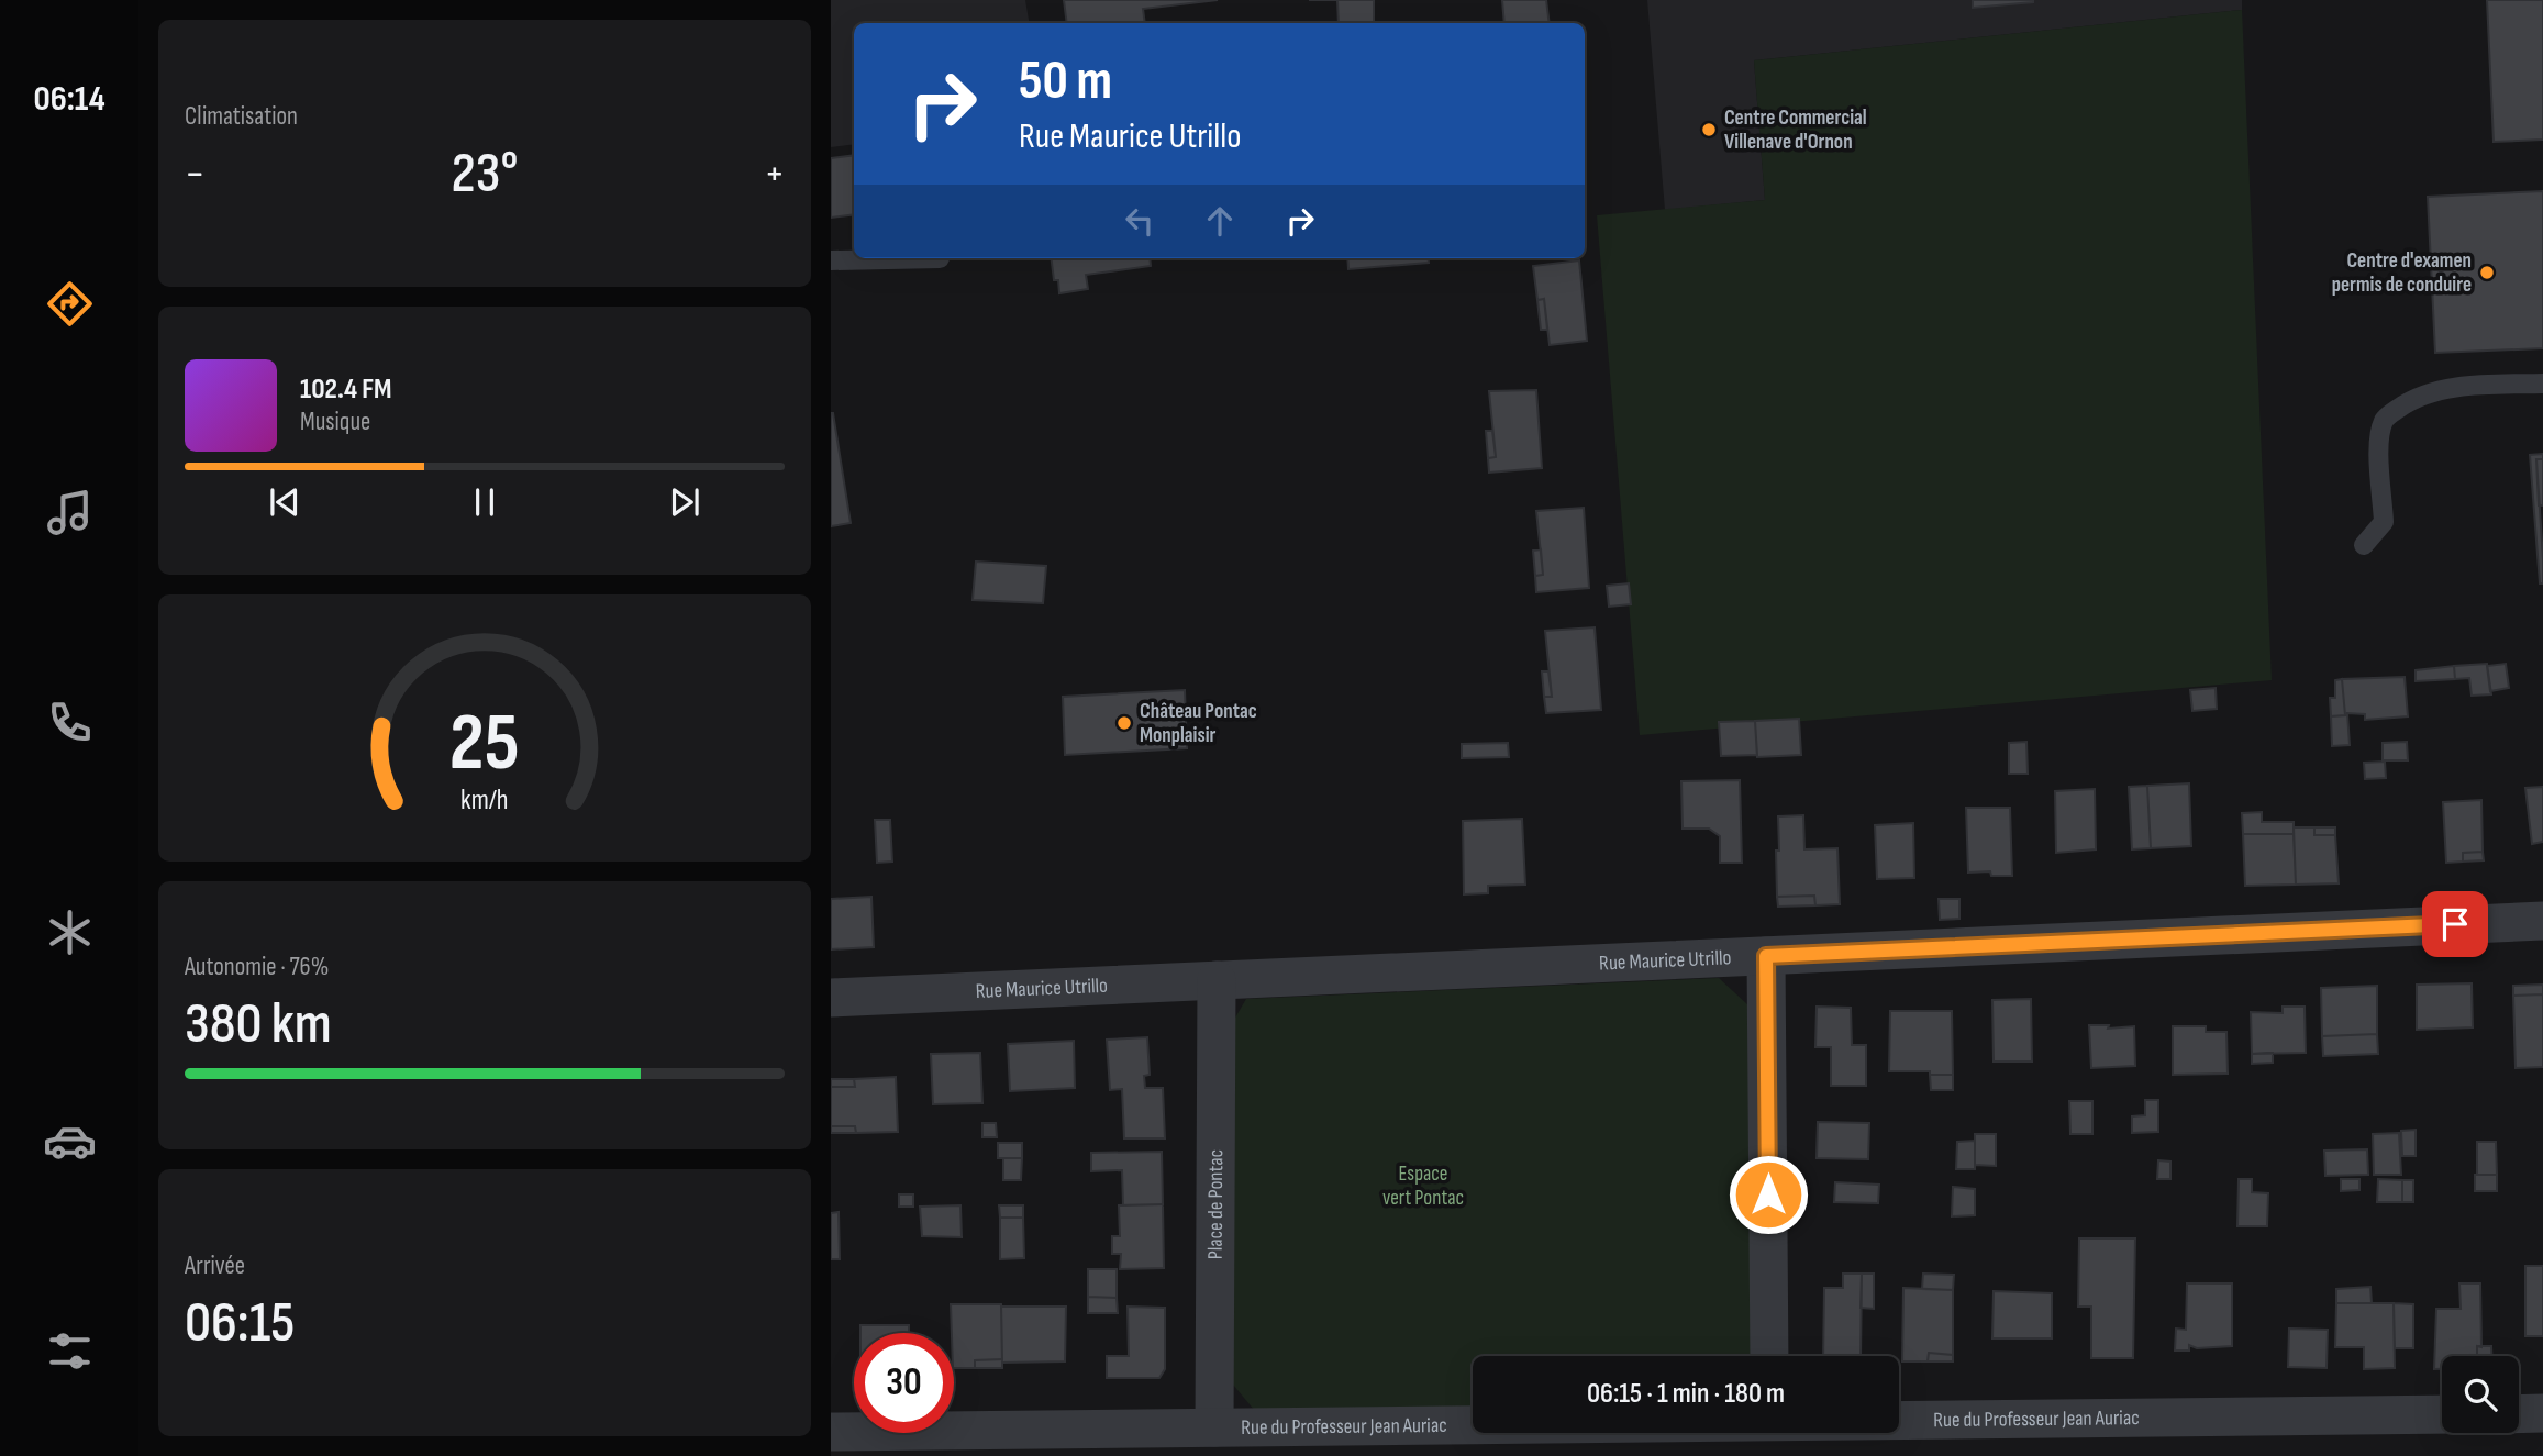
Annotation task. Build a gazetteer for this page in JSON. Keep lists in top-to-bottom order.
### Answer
{
  "streets": {
    "street": ["Rue Maurice Utrillo", "Place de Pontac", "Rue du Professeur Jean Auriac"]
  },
  "crossings": [
    ["Rue Maurice Utrillo", "Place de Pontac"],
    ["Place de Pontac", "Rue du Professeur Jean Auriac"]
  ],
  "parks": ["Espace vert Pontac"],
  "places": ["Centre Commercial Villenave d'Ornon", "Centre d'examen permis de conduire", "Château Pontac Monplaisir"],
  "page": {
    "tabs": "06:14",
    "tile": [
      "Climatisation",
      ["Autonomie · 76%", "380 km"],
      ["Arrivée", "06:15"]
    ],
    "turn": ["50 m", "Rue Maurice Utrillo"],
    "heat": ["−", "23°", "+"],
    "song": ["102.4 FM", "Musique"],
    "limit": "30",
    "trip": "06:15 · 1 min · 180 m",
    "gauge": ["25", "km/h"]
  }
}
